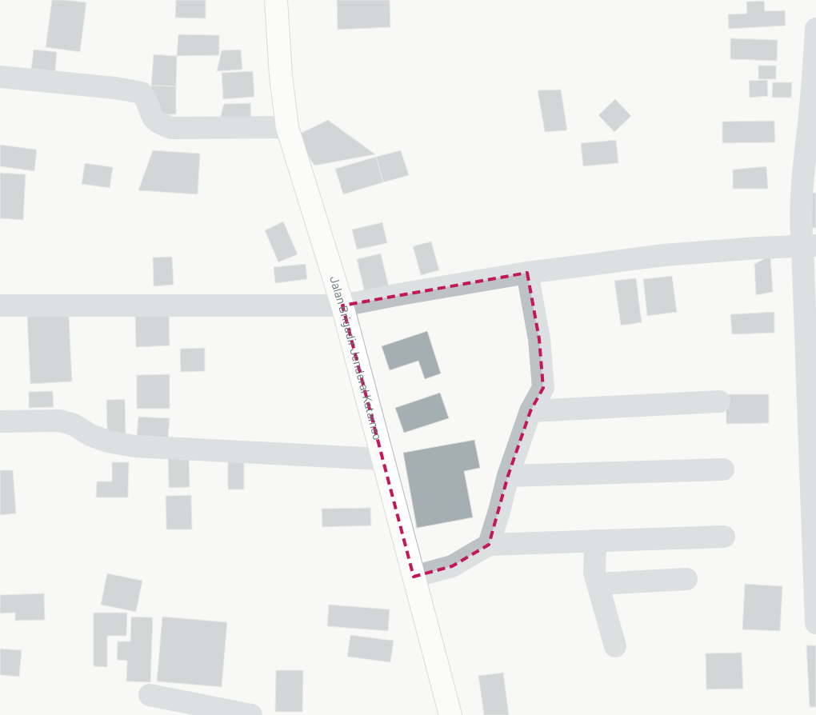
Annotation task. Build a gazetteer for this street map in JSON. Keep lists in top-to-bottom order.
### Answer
{
  "streets": {
    "main road": ["Jalan Brigadir Jenderal Katamso"]
  }
}
